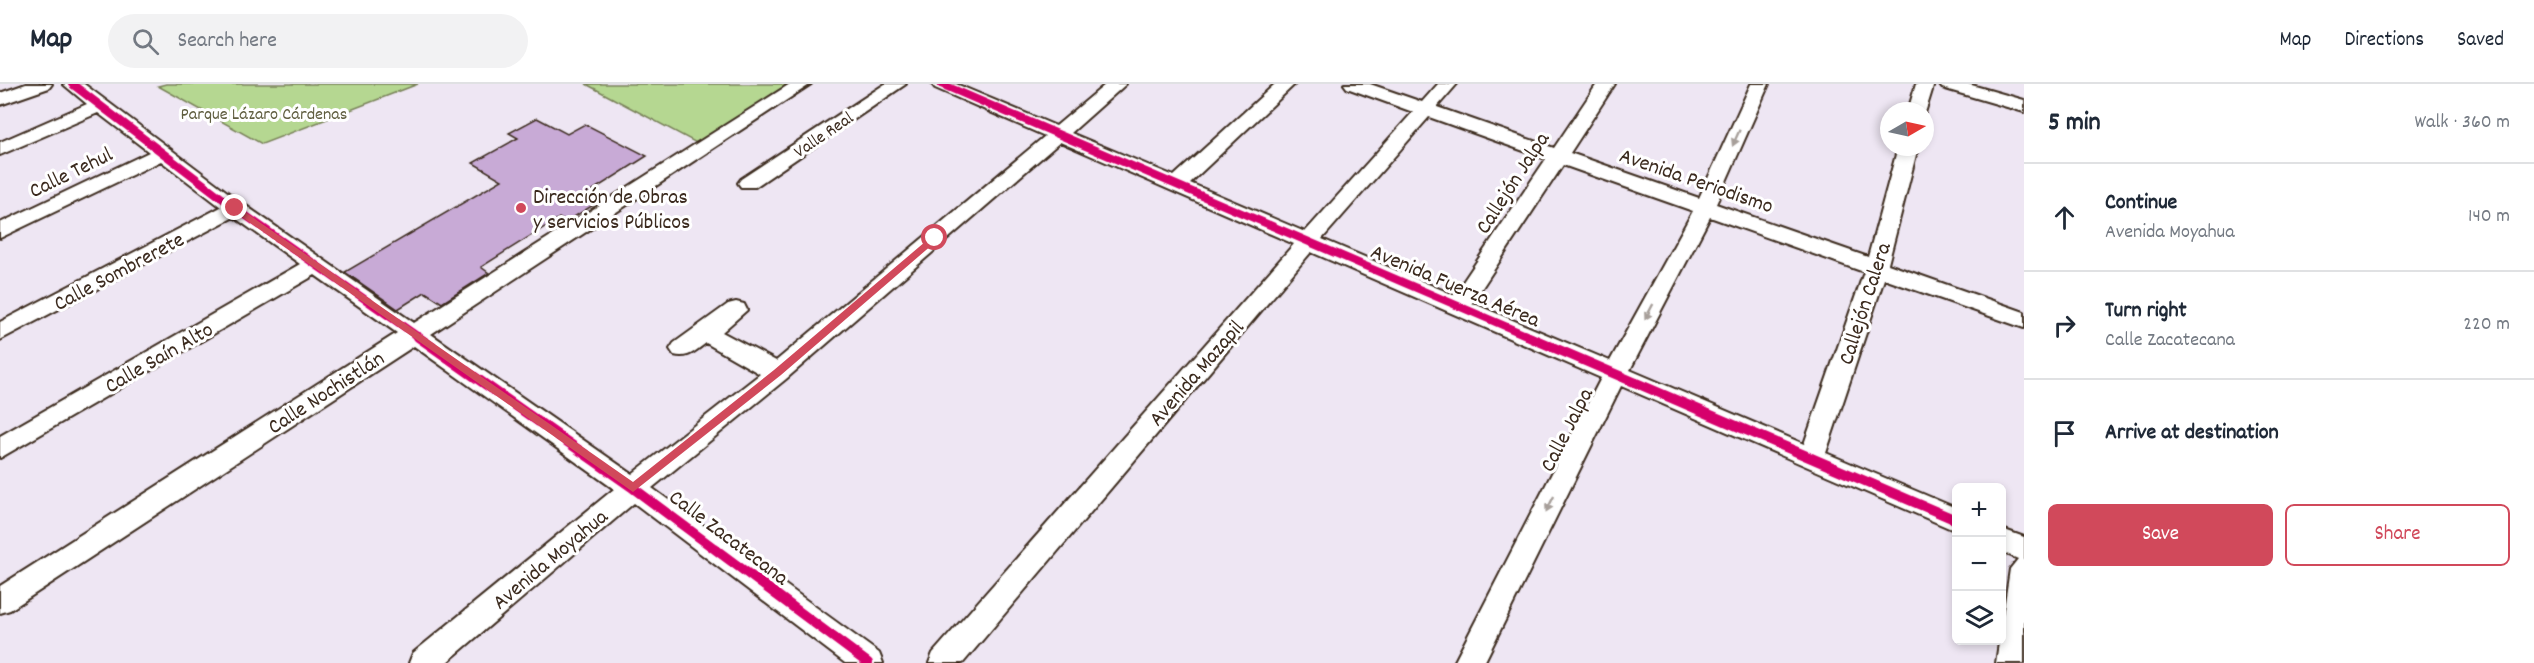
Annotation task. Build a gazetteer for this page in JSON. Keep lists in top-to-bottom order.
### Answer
{
  "streets": {
    "street": [
      "Valle Real",
      "Calle Tehul",
      "Avenida Periodismo",
      "Callejón Jalpa",
      "Calle Sombrerete",
      "Avenida Fuerza Aérea",
      "Callejón Calera",
      "Calle Saín Alto",
      "Avenida Mazapil",
      "Calle Nochistlán",
      "Calle Jalpa",
      "Calle Zacatecana",
      "Avenida Moyahua"
    ]
  },
  "crossings": [
    ["Calle Tehul", "Calle Zacatecana"],
    ["Avenida Periodismo", "Callejón Jalpa"],
    ["Avenida Periodismo", "Callejón Calera"],
    ["Avenida Periodismo", "Avenida Mazapil"],
    ["Avenida Periodismo", "Calle Jalpa"],
    ["Callejón Jalpa", "Avenida Fuerza Aérea"],
    ["Calle Sombrerete", "Calle Zacatecana"],
    ["Avenida Fuerza Aérea", "Callejón Calera"],
    ["Avenida Fuerza Aérea", "Avenida Mazapil"],
    ["Avenida Fuerza Aérea", "Calle Jalpa"],
    ["Avenida Fuerza Aérea", "Avenida Moyahua"],
    ["Calle Saín Alto", "Calle Zacatecana"],
    ["Calle Nochistlán", "Calle Zacatecana"],
    ["Calle Zacatecana", "Avenida Moyahua"]
  ],
  "one_way": ["Calle Jalpa"],
  "parks": ["Parque Lázaro Cárdenas"],
  "places": ["Dirección de Obras y servicios Públicos"],
  "north": "right",
  "page": {
    "header": "Map",
    "search": "Search here",
    "nav": ["Map", "Directions", "Saved"],
    "heading": ["5 min", "Walk · 360 m"],
    "list": [
      ["Continue", "Avenida Moyahua", "140 m"],
      ["Turn right", "Calle Zacatecana", "220 m"],
      "Arrive at destination"
    ],
    "map_buttons": ["+", "−"],
    "buttons": ["Save", "Share"]
  }
}
